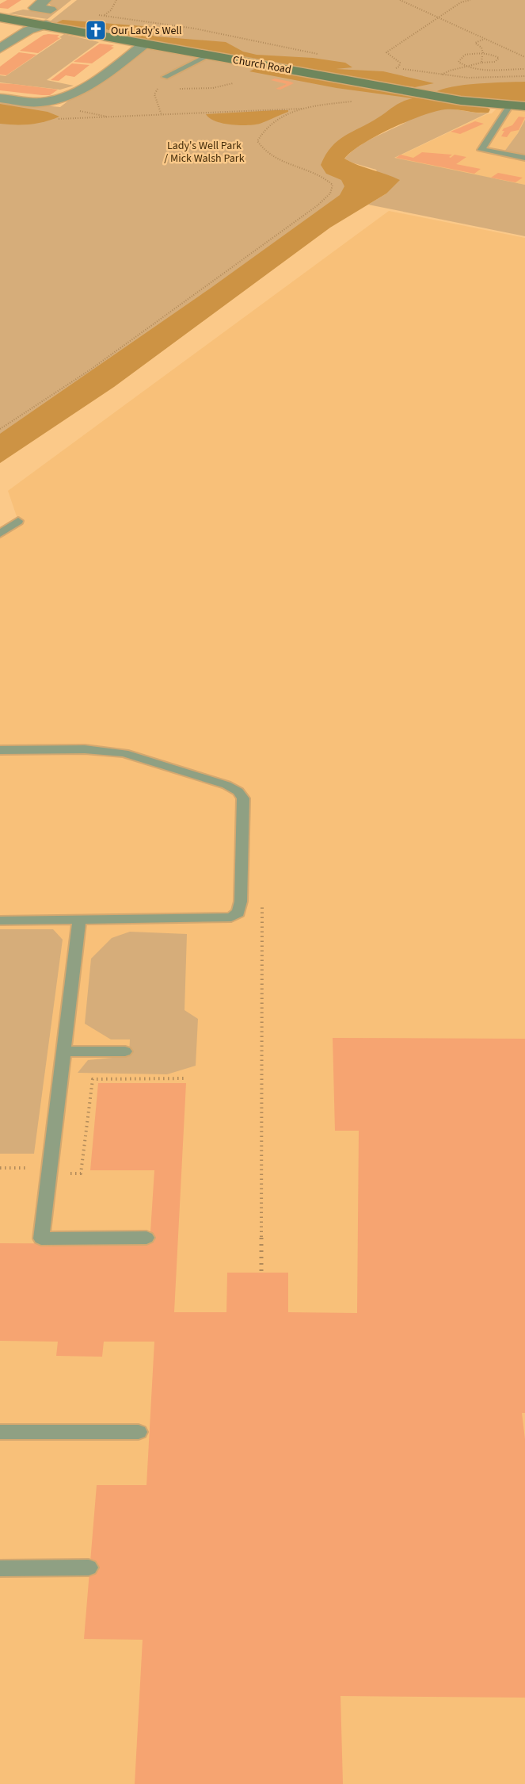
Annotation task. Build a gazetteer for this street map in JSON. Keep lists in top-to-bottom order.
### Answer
{
  "streets": {
    "street": ["Church Road"]
  },
  "parks": ["Lady's Well Park / Mick Walsh Park"],
  "places": {
    "church": ["Our Lady’s Well"]
  }
}
